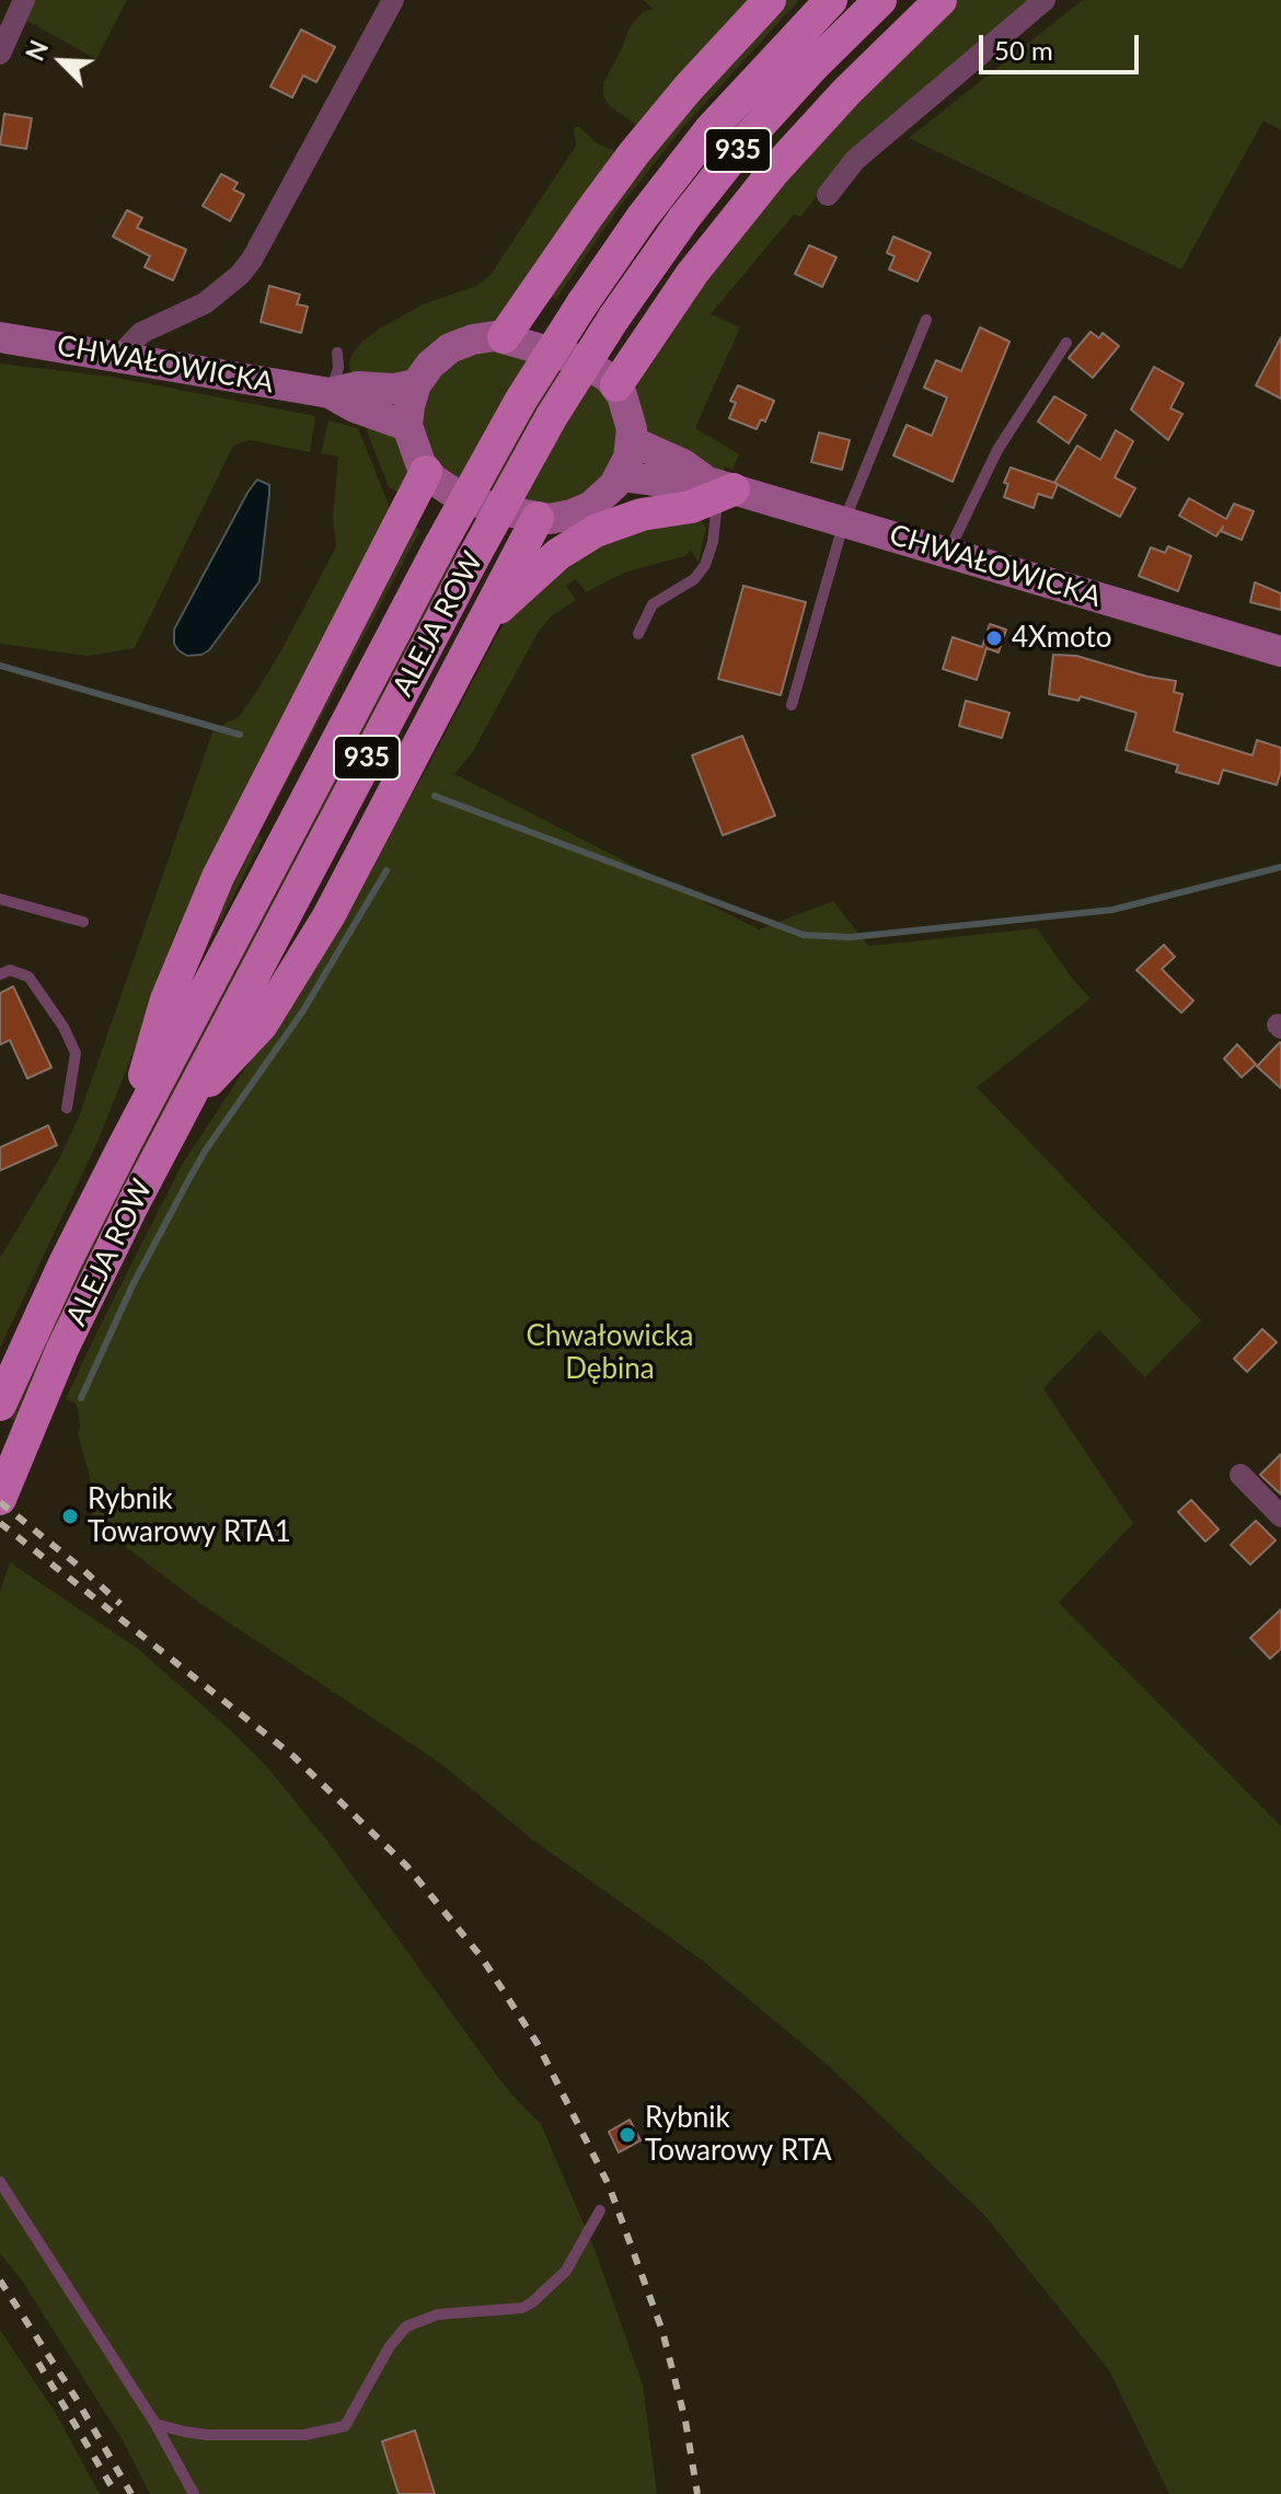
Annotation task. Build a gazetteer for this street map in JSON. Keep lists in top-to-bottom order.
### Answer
{
  "streets": {
    "main road": ["935", "CHWAŁOWICKA", "ALEJA ROW"]
  },
  "parks": ["Chwałowicka Dębina"],
  "places": ["4Xmoto", "Rybnik Towarowy RTA1", "Rybnik Towarowy RTA"],
  "scale_bar": "50 m",
  "north": "top left"
}
